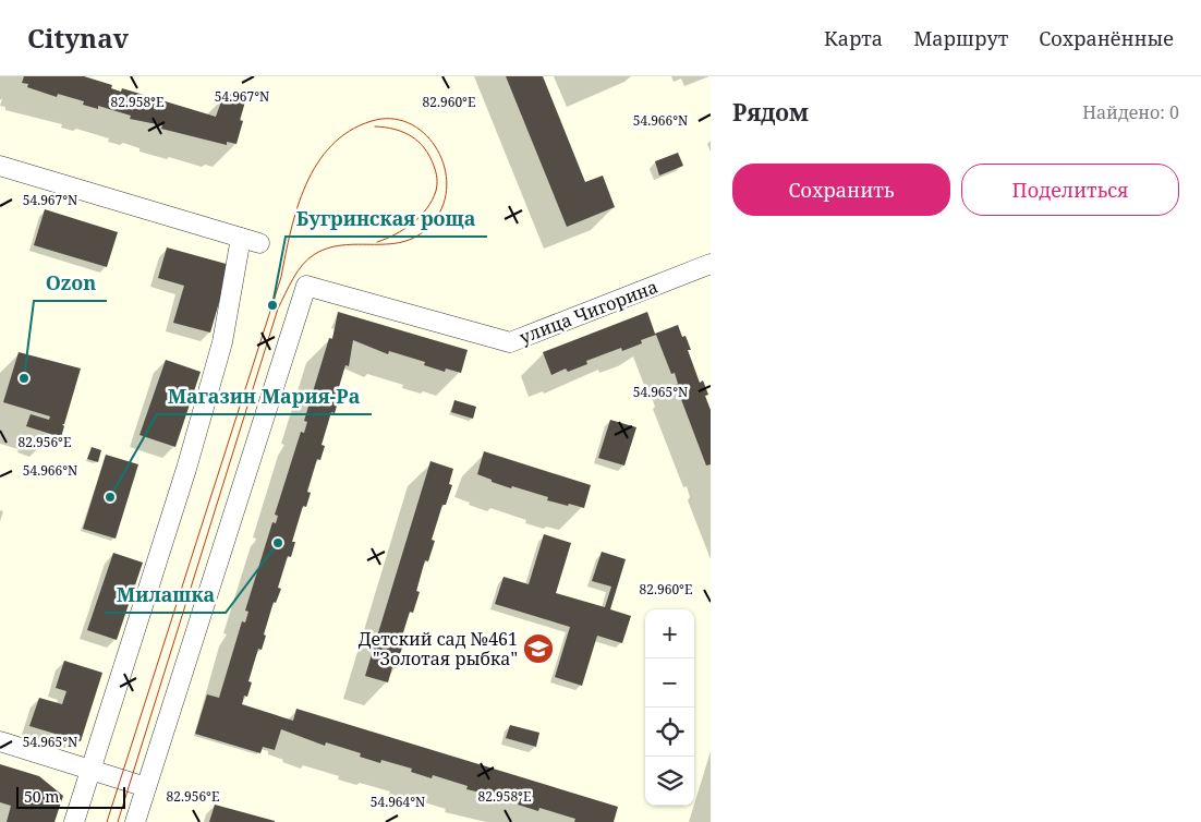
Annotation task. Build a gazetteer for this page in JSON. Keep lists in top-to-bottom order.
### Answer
{
  "streets": {
    "street": ["улица Чигорина"]
  },
  "places": {
    "other": [
      "Бугринская роща",
      "Ozon",
      "Магазин Мария-Ра",
      "Милашка"
    ],
    "school or university": ["Детский сад №461 \"Золотая рыбка\""]
  },
  "scale_bar": "50 m",
  "page": {
    "header": "Citynav",
    "nav": ["Карта", "Маршрут", "Сохранённые"],
    "heading": ["Рядом", "Найдено: 0"],
    "buttons": ["Сохранить", "Поделиться"],
    "map_buttons": ["+", "−"],
    "scale": "50 m"
  },
  "coordinates": [
    "54.967°N",
    "82.958°E",
    "82.960°E",
    "54.966°N",
    "54.965°N",
    "82.956°E",
    "54.964°N"
  ]
}
